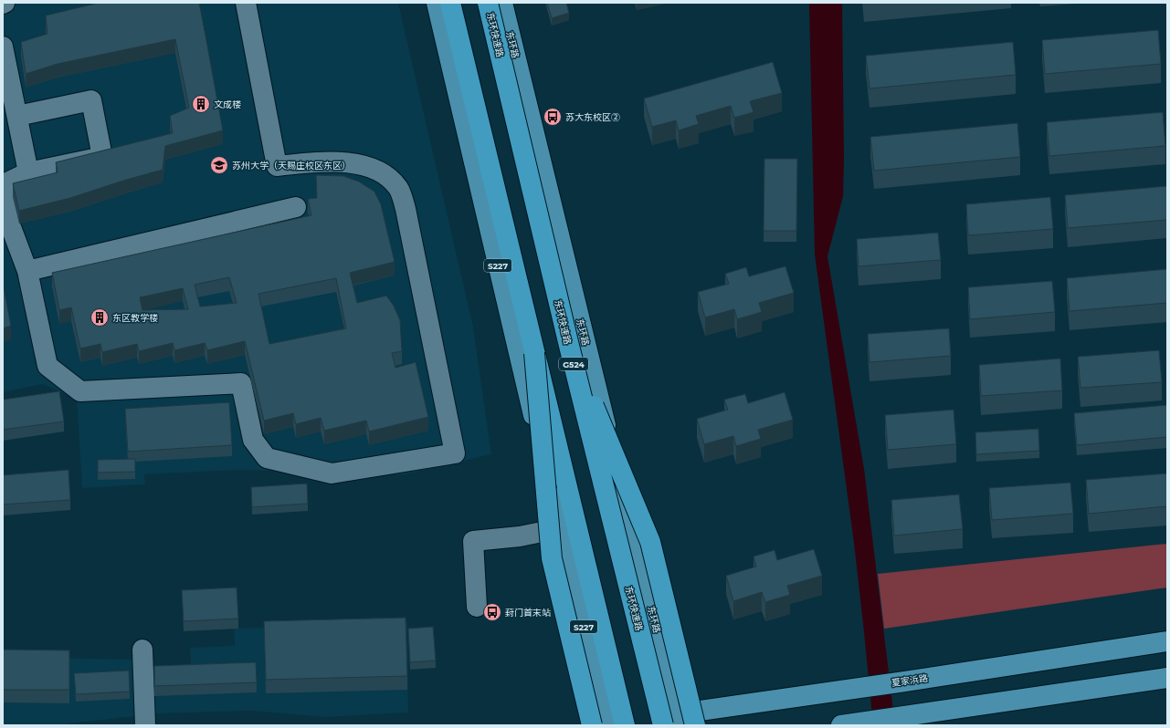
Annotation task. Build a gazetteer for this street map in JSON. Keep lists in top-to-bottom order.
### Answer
{
  "streets": {
    "highway": ["东环快速路", "G524"],
    "main road": ["东环路", "S227", "夏家浜路"]
  },
  "crossings": [
    ["东环快速路", "东环路"],
    ["东环快速路", "夏家浜路"],
    ["东环路", "夏家浜路"]
  ],
  "places": {
    "building": ["文成楼", "东区教学楼"],
    "bus stop": ["苏大东校区②", "葑门首末站"],
    "school or university": ["苏州大学（天赐庄校区东区）"]
  }
}
